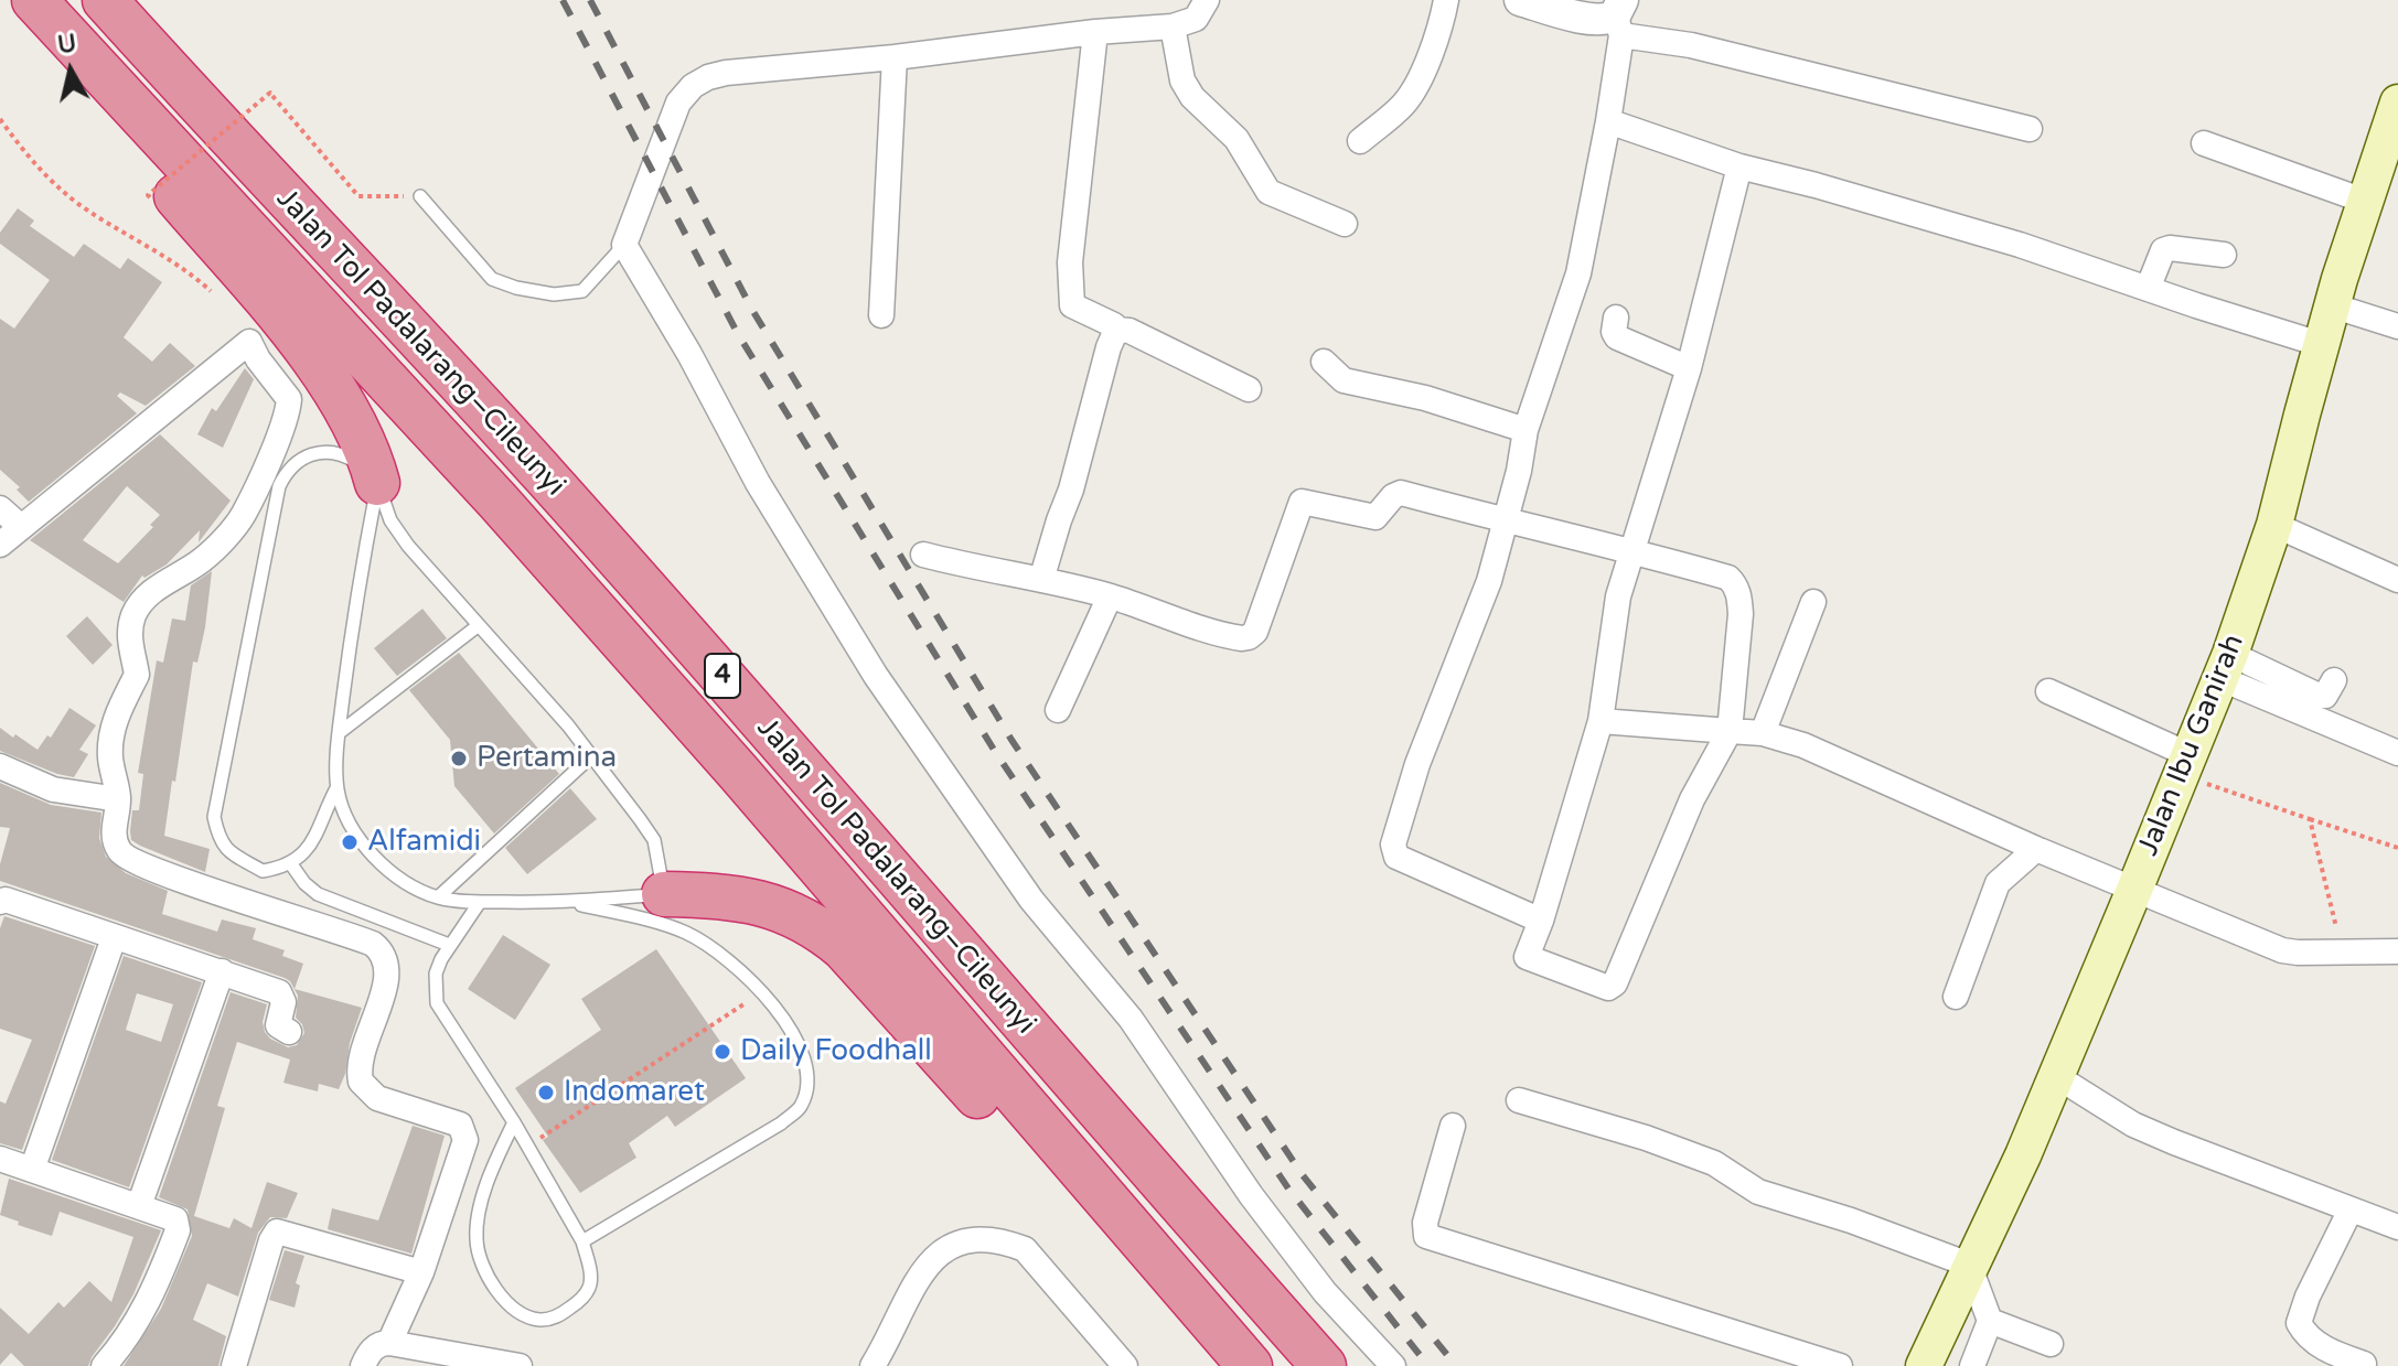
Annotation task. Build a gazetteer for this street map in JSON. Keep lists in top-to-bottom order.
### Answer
{
  "streets": {
    "highway": ["Jalan Tol Padalarang–Cileunyi", "4"],
    "main road": ["Jalan Ibu Ganirah"]
  },
  "places": [
    "Pertamina",
    "Alfamidi",
    "Daily Foodhall",
    "Indomaret"
  ],
  "north": "top"
}
